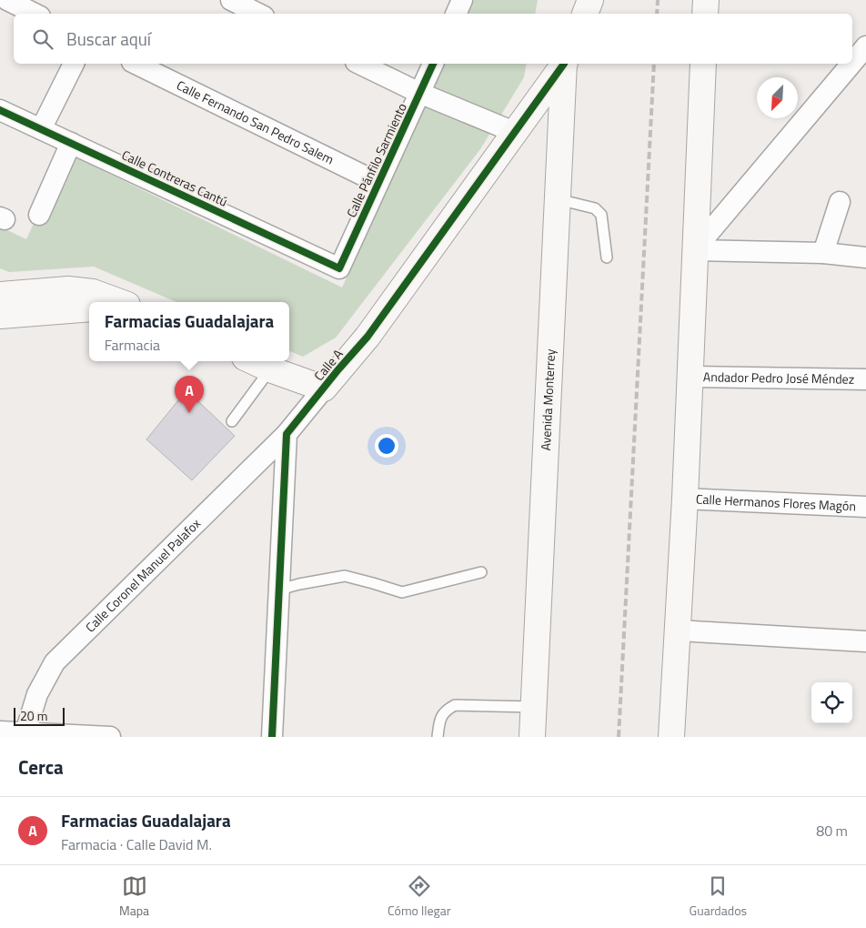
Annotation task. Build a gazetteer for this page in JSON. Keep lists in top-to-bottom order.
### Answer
{
  "streets": {
    "main road": ["Calle A", "Avenida Monterrey"],
    "street": [
      "Calle Fernando San Pedro Salem",
      "Calle Pánfilo Sarmiento",
      "Calle Contreras Cantú",
      "Andador Pedro José Méndez",
      "Calle Hermanos Flores Magón",
      "Calle Coronel Manuel Palafox"
    ]
  },
  "crossings": [
    ["Calle Fernando San Pedro Salem", "Calle Pánfilo Sarmiento"],
    ["Calle Pánfilo Sarmiento", "Calle Contreras Cantú"],
    ["Calle A", "Calle Coronel Manuel Palafox"]
  ],
  "scale_bar": "20 m",
  "north": "bottom left",
  "page": {
    "search": "Buscar aquí",
    "popup": ["Farmacias Guadalajara", "Farmacia"],
    "pins": "A",
    "scale": "20 m",
    "heading": "Cerca",
    "list": [
      {
        "mark": "A",
        "name": "Farmacias Guadalajara",
        "note": "Farmacia · Calle David M.",
        "value": "80 m"
      }
    ],
    "nav": ["Mapa", "Cómo llegar", "Guardados"]
  }
}
